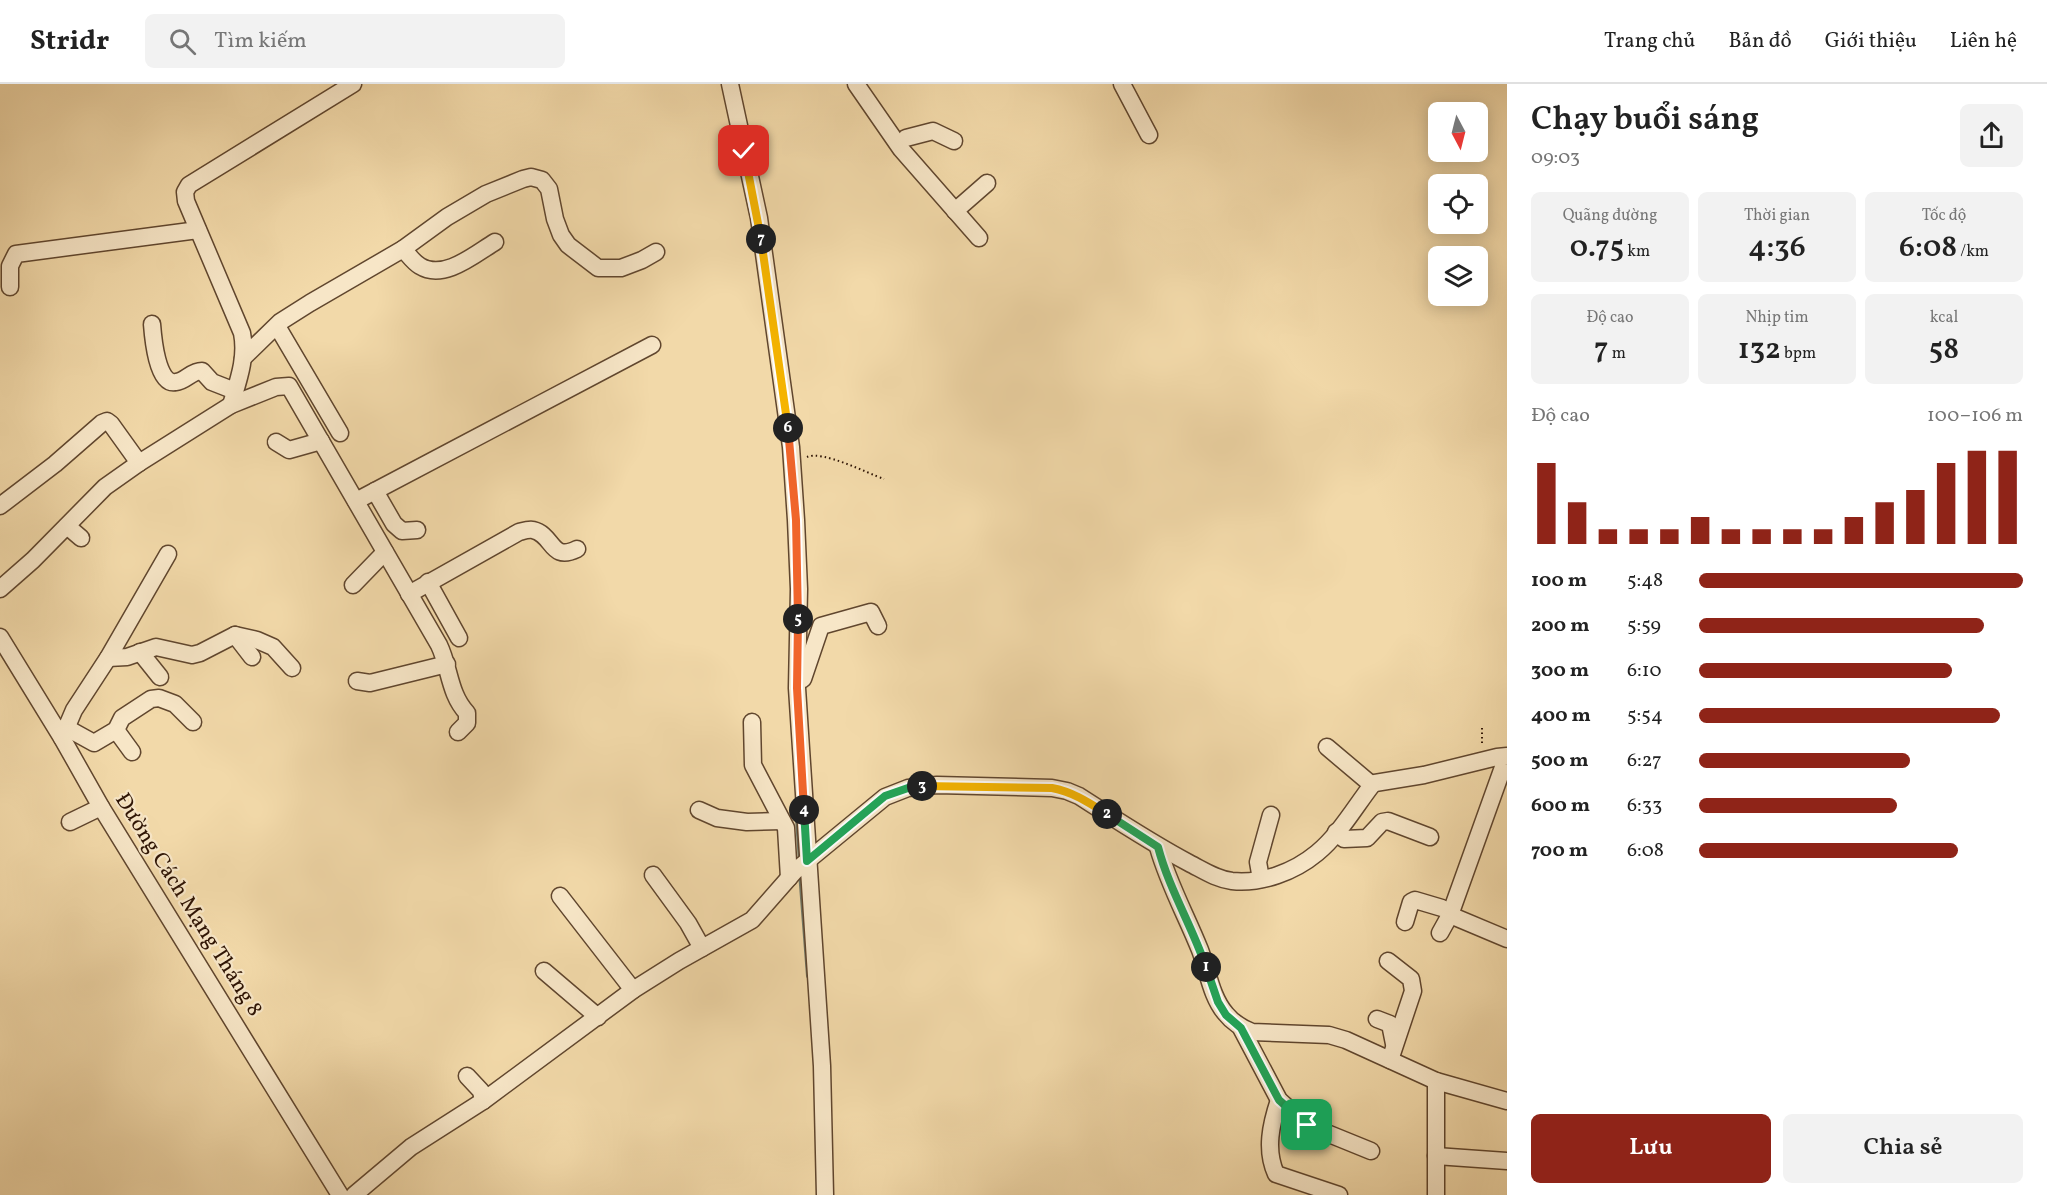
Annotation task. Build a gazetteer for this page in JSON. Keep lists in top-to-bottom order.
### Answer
{
  "streets": {
    "street": ["Đường Cách Mạng Tháng 8"]
  },
  "north": "bottom",
  "page": {
    "header": "Stridr",
    "search": "Tìm kiếm",
    "nav": [
      "Trang chủ",
      "Bản đồ",
      "Giới thiệu",
      "Liên hệ"
    ],
    "heading": ["Chạy buổi sáng", "09:03"],
    "stats": [
      ["Quãng đường", "0.75 km"],
      ["Thời gian", "4:36"],
      ["Tốc độ", "6:08 /km"],
      ["Độ cao", "7 m"],
      ["Nhịp tim", "132 bpm"],
      ["kcal", "58"]
    ],
    "pins": [
      "7",
      "6",
      "5",
      "3",
      "4",
      "2",
      "1"
    ],
    "chart": ["Độ cao", "100–106 m"],
    "list": [
      {
        "name": "100 m",
        "note": "5:48"
      },
      {
        "name": "200 m",
        "note": "5:59"
      },
      {
        "name": "300 m",
        "note": "6:10"
      },
      {
        "name": "400 m",
        "note": "5:54"
      },
      {
        "name": "500 m",
        "note": "6:27"
      },
      {
        "name": "600 m",
        "note": "6:33"
      },
      {
        "name": "700 m",
        "note": "6:08"
      }
    ],
    "buttons": ["Lưu", "Chia sẻ"]
  }
}
